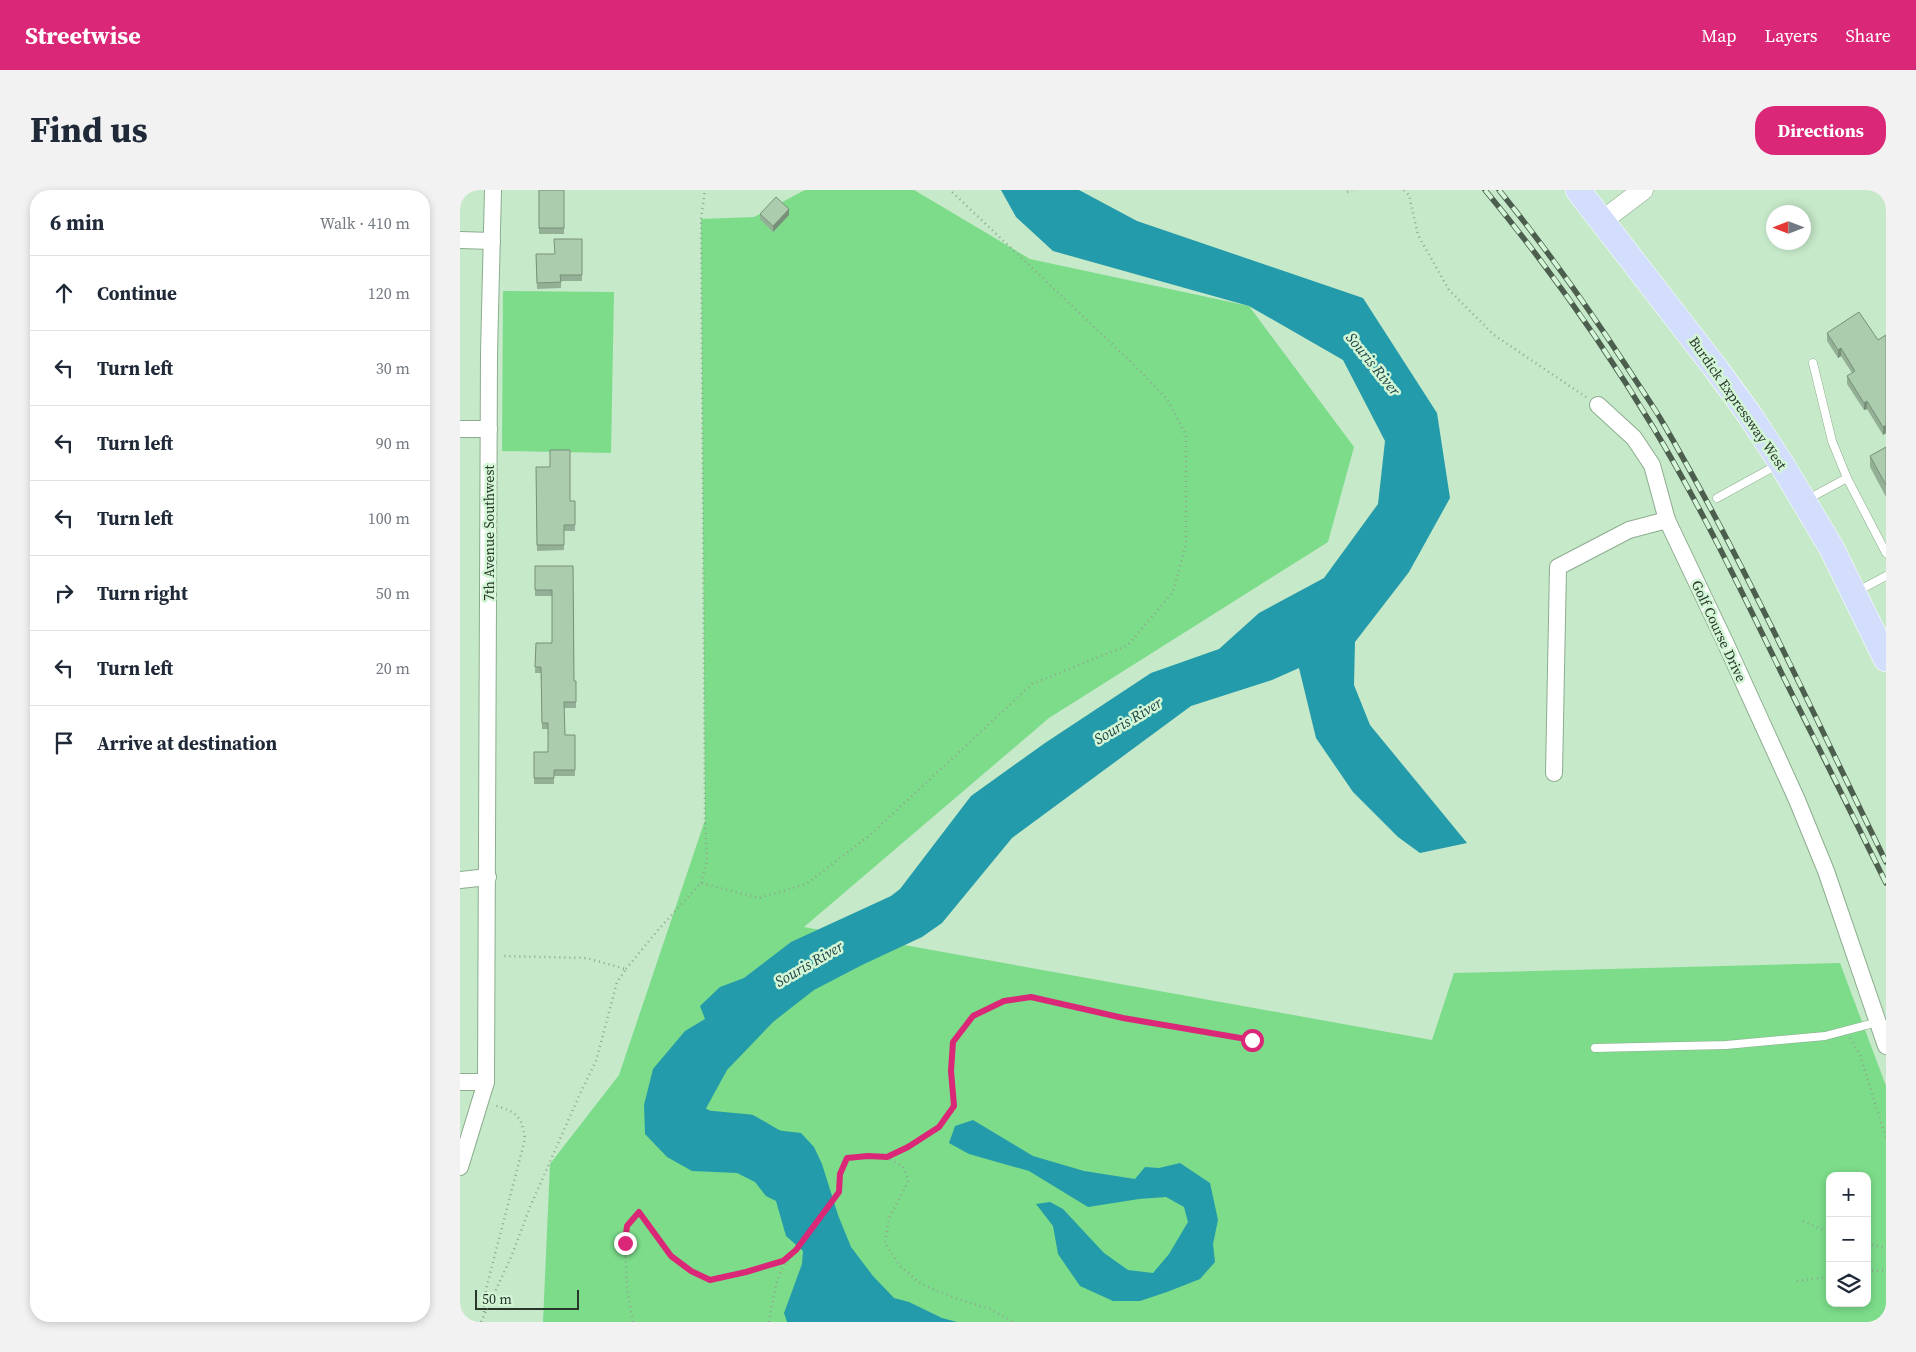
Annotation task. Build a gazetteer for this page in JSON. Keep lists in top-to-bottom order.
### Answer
{
  "streets": {
    "main road": ["Burdick Expressway West"],
    "street": ["7th Avenue Southwest", "Golf Course Drive"]
  },
  "water": ["Souris River"],
  "scale_bar": "50 m",
  "north": "left",
  "page": {
    "header": "Streetwise",
    "nav": ["Map", "Layers", "Share"],
    "title": "Find us",
    "buttons": "Directions",
    "heading": ["6 min", "Walk · 410 m"],
    "list": [
      ["Continue", "120 m"],
      ["Turn left", "30 m"],
      ["Turn left", "90 m"],
      ["Turn left", "100 m"],
      ["Turn right", "50 m"],
      ["Turn left", "20 m"],
      "Arrive at destination"
    ],
    "map_buttons": ["+", "−"],
    "scale": "50 m"
  }
}
